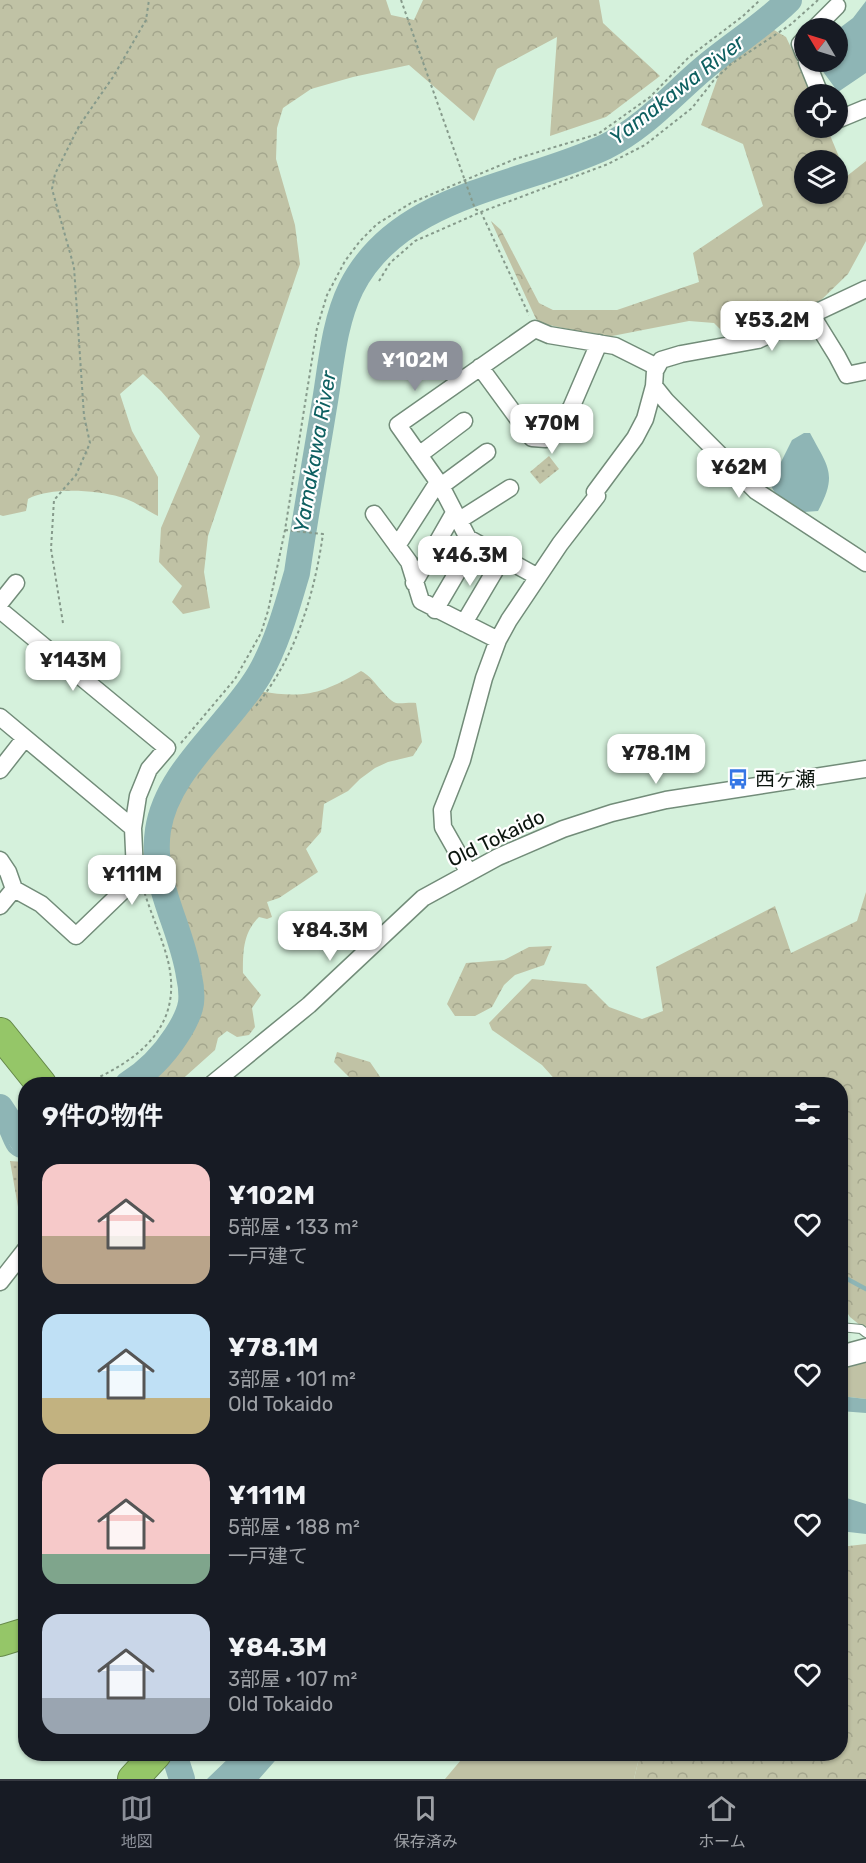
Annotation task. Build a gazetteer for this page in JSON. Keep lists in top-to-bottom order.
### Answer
{
  "streets": {
    "street": ["Old Tokaido"]
  },
  "water": ["Yamakawa River"],
  "places": {
    "bus stop": ["西ヶ瀬"]
  },
  "north": "top left",
  "page": {
    "price": [
      "¥53.2M",
      "¥102M",
      "¥70M",
      "¥62M",
      "¥46.3M",
      "¥143M",
      "¥78.1M",
      "¥111M",
      "¥84.3M"
    ],
    "heading": "9件の物件",
    "list": [
      {
        "name": "¥102M",
        "note": "5部屋 · 133 m² · 一戸建て"
      },
      {
        "name": "¥78.1M",
        "note": "3部屋 · 101 m² · Old Tokaido"
      },
      {
        "name": "¥111M",
        "note": "5部屋 · 188 m² · 一戸建て"
      },
      {
        "name": "¥84.3M",
        "note": "3部屋 · 107 m² · Old Tokaido"
      }
    ],
    "tabs": ["地図", "保存済み", "ホーム"]
  }
}
